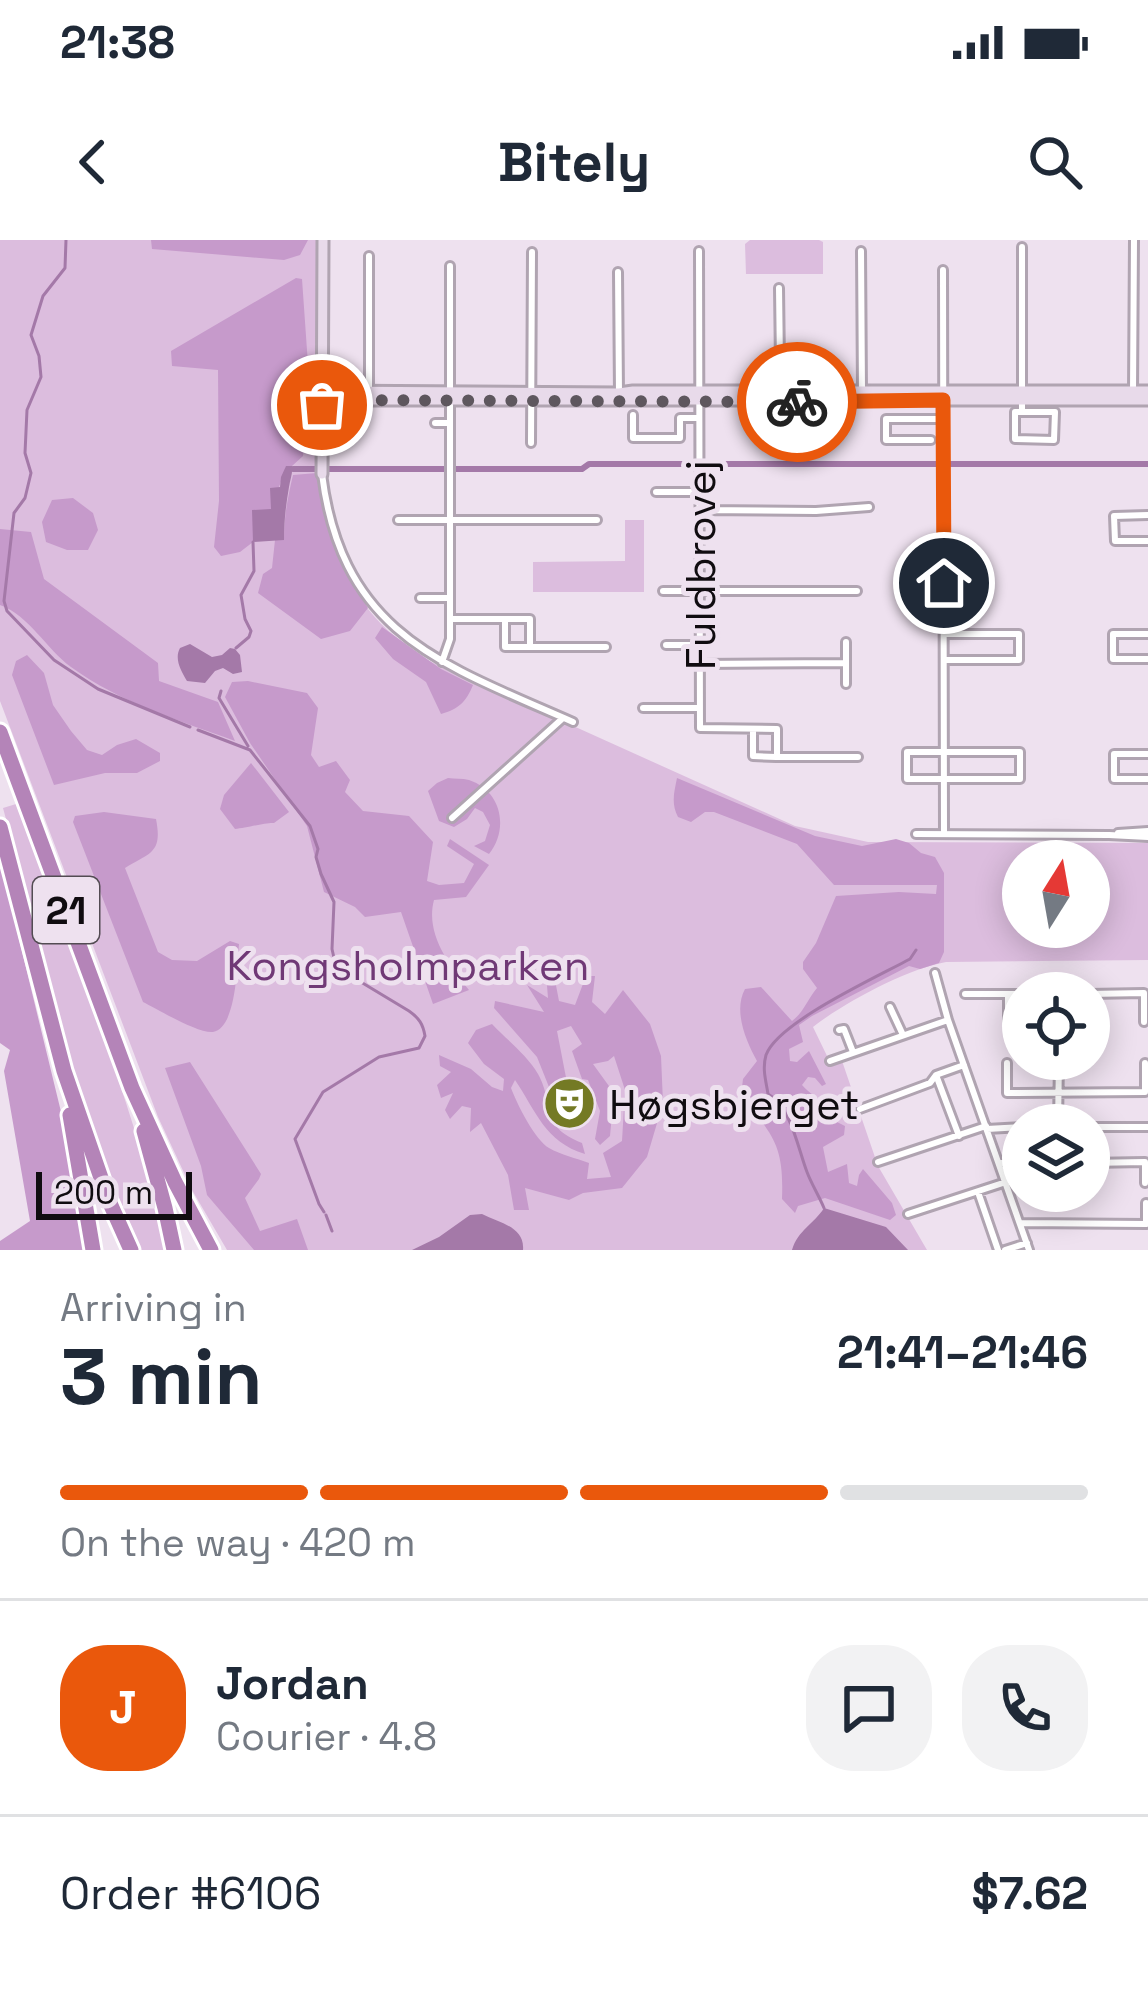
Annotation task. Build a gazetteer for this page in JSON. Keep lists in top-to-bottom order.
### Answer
{
  "streets": {
    "highway": ["21"],
    "street": ["Fuldbrovej"]
  },
  "parks": ["Kongsholmparken"],
  "places": {
    "theatre": ["Høgsbjerget"]
  },
  "scale_bar": "200 m",
  "north": "top",
  "page": {
    "status": "21:38",
    "header": "Bitely",
    "scale": "200 m",
    "heading": ["3 min", "Arriving in", "21:41–21:46"],
    "panel": [
      "Jordan",
      "Courier · 4.8",
      "Order #6106",
      "$7.62"
    ],
    "bar": "On the way · 420 m",
    "round": "J"
  }
}
